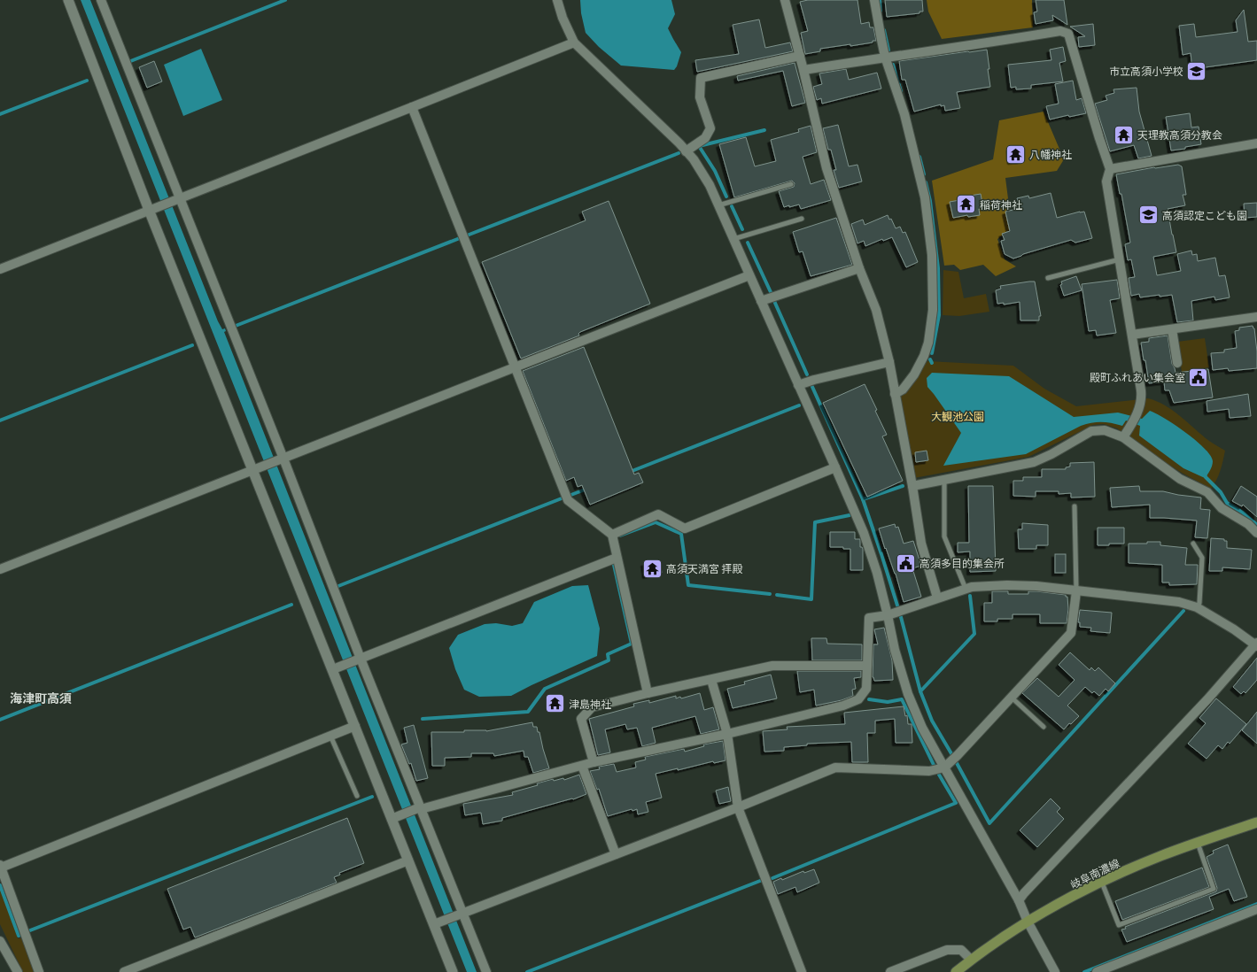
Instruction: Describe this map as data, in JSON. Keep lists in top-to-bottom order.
{
  "streets": {
    "main road": ["岐阜南濃線"]
  },
  "districts": ["海津町高須"],
  "parks": ["大観池公園"],
  "places": {
    "school or university": ["市立高須小学校", "高須認定こども園"],
    "temple": [
      "天理教高須分教会",
      "八幡神社",
      "稲荷神社",
      "高須天満宮 拝殿",
      "津島神社"
    ],
    "public building": ["殿町ふれあい集会室", "高須多目的集会所"]
  }
}
